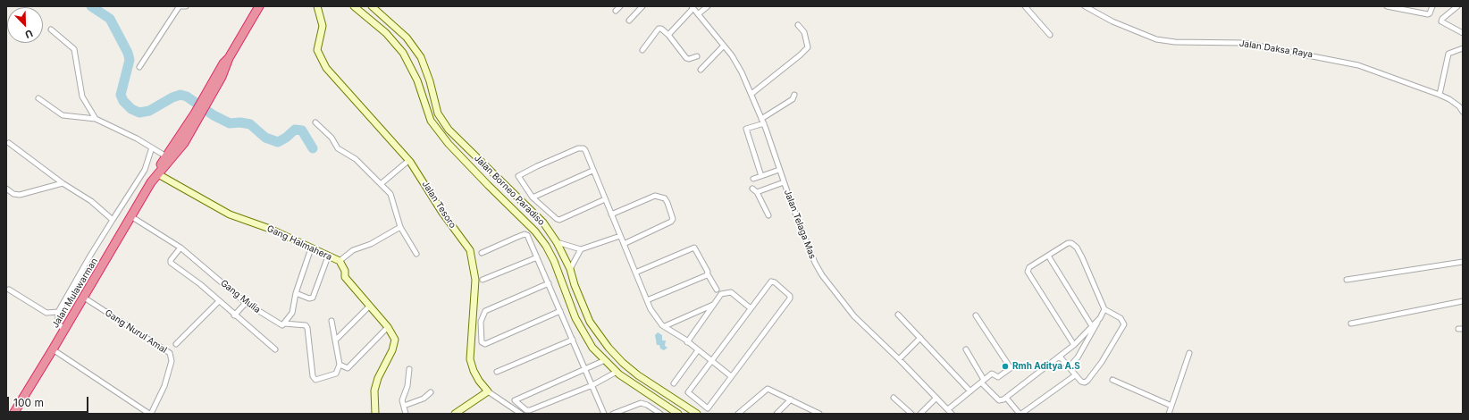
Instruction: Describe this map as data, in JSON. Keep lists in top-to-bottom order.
{
  "streets": {
    "highway": ["Jalan Mulawarman"],
    "street": [
      "Jalan Daksa Raya",
      "Jalan Borneo Paradiso",
      "Jalan Tesoro",
      "Jalan Telaga Mas",
      "Gang Halmahera",
      "Gang Mulia",
      "Gang Nurul Amal"
    ]
  },
  "crossings": [
    ["Gang Halmahera", "Jalan Mulawarman"],
    ["Jalan Mulawarman", "Gang Mulia"],
    ["Jalan Mulawarman", "Gang Nurul Amal"]
  ],
  "places": ["Rmh Aditya A.S"],
  "scale_bar": "100 m",
  "north": "bottom right"
}
